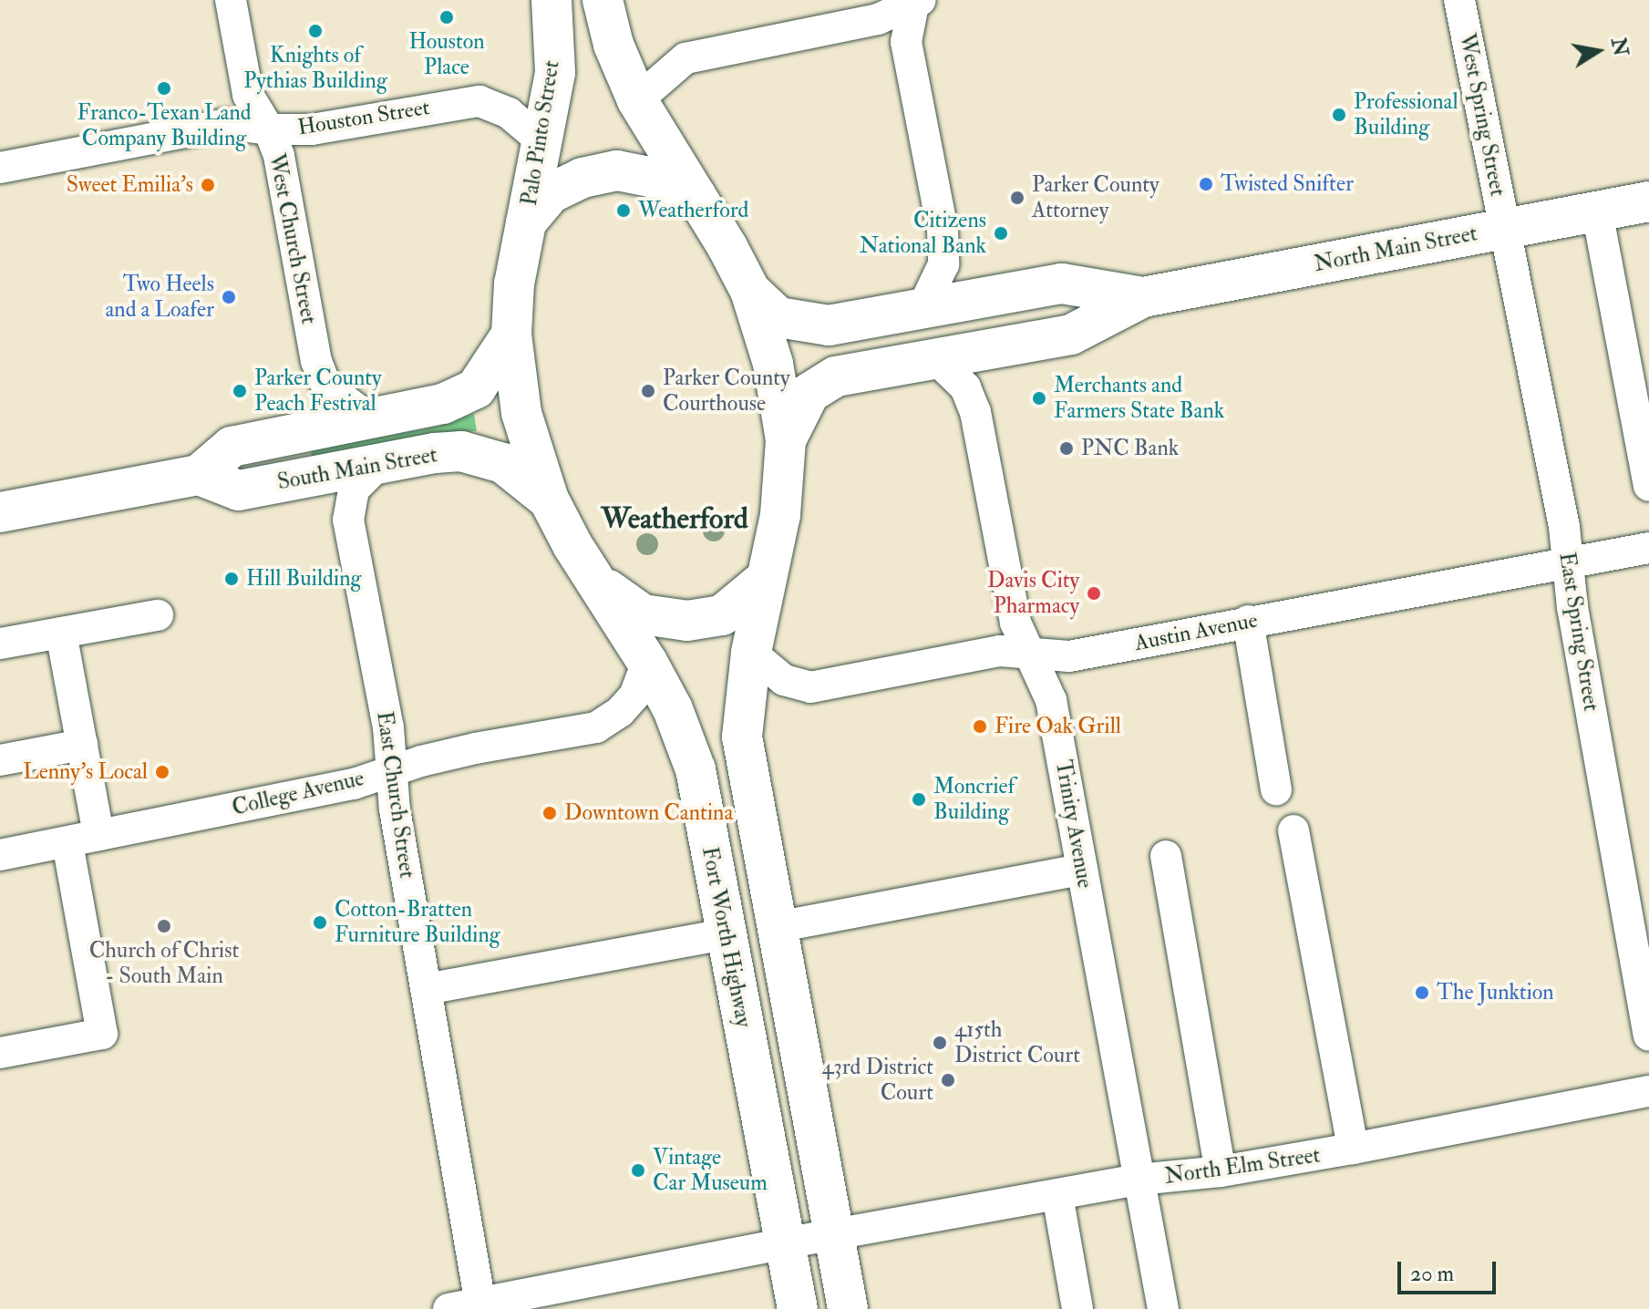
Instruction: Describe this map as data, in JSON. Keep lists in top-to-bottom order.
{
  "streets": {
    "main road": [
      "Palo Pinto Street",
      "North Main Street",
      "South Main Street",
      "Fort Worth Highway"
    ],
    "street": [
      "West Spring Street",
      "Houston Street",
      "West Church Street",
      "Austin Avenue",
      "East Spring Street",
      "College Avenue",
      "East Church Street",
      "Trinity Avenue",
      "North Elm Street"
    ]
  },
  "crossings": [
    ["West Spring Street", "North Main Street"],
    ["West Spring Street", "East Spring Street"],
    ["Houston Street", "Palo Pinto Street"],
    ["Houston Street", "West Church Street"],
    ["Palo Pinto Street", "South Main Street"],
    ["Palo Pinto Street", "Fort Worth Highway"],
    ["West Church Street", "South Main Street"],
    ["North Main Street", "East Spring Street"],
    ["North Main Street", "Trinity Avenue"],
    ["South Main Street", "East Church Street"],
    ["South Main Street", "Fort Worth Highway"],
    ["Austin Avenue", "East Spring Street"],
    ["Austin Avenue", "Trinity Avenue"],
    ["College Avenue", "East Church Street"],
    ["College Avenue", "Fort Worth Highway"],
    ["East Church Street", "North Elm Street"],
    ["Trinity Avenue", "North Elm Street"],
    ["Fort Worth Highway", "North Elm Street"]
  ],
  "districts": ["Weatherford"],
  "places": [
    "Houston Place",
    "Knights of Pythias Building",
    "Franco-Texan Land Company Building",
    "Professional Building",
    "Twisted Snifter",
    "Sweet Emilia's",
    "Parker County Attorney",
    "Weatherford",
    "Citizens National Bank",
    "Two Heels and a Loafer",
    "Parker County Peach Festival",
    "Parker County Courthouse",
    "Merchants and Farmers State Bank",
    "PNC Bank",
    "Hill Building",
    "Davis City Pharmacy",
    "Fire Oak Grill",
    "Lenny's Local",
    "Moncrief Building",
    "Downtown Cantina",
    "Cotton-Bratten Furniture Building",
    "Church of Christ - South Main",
    "The Junktion",
    "415th District Court",
    "43rd District Court",
    "Vintage Car Museum"
  ],
  "scale_bar": "20 m",
  "north": "right"
}
